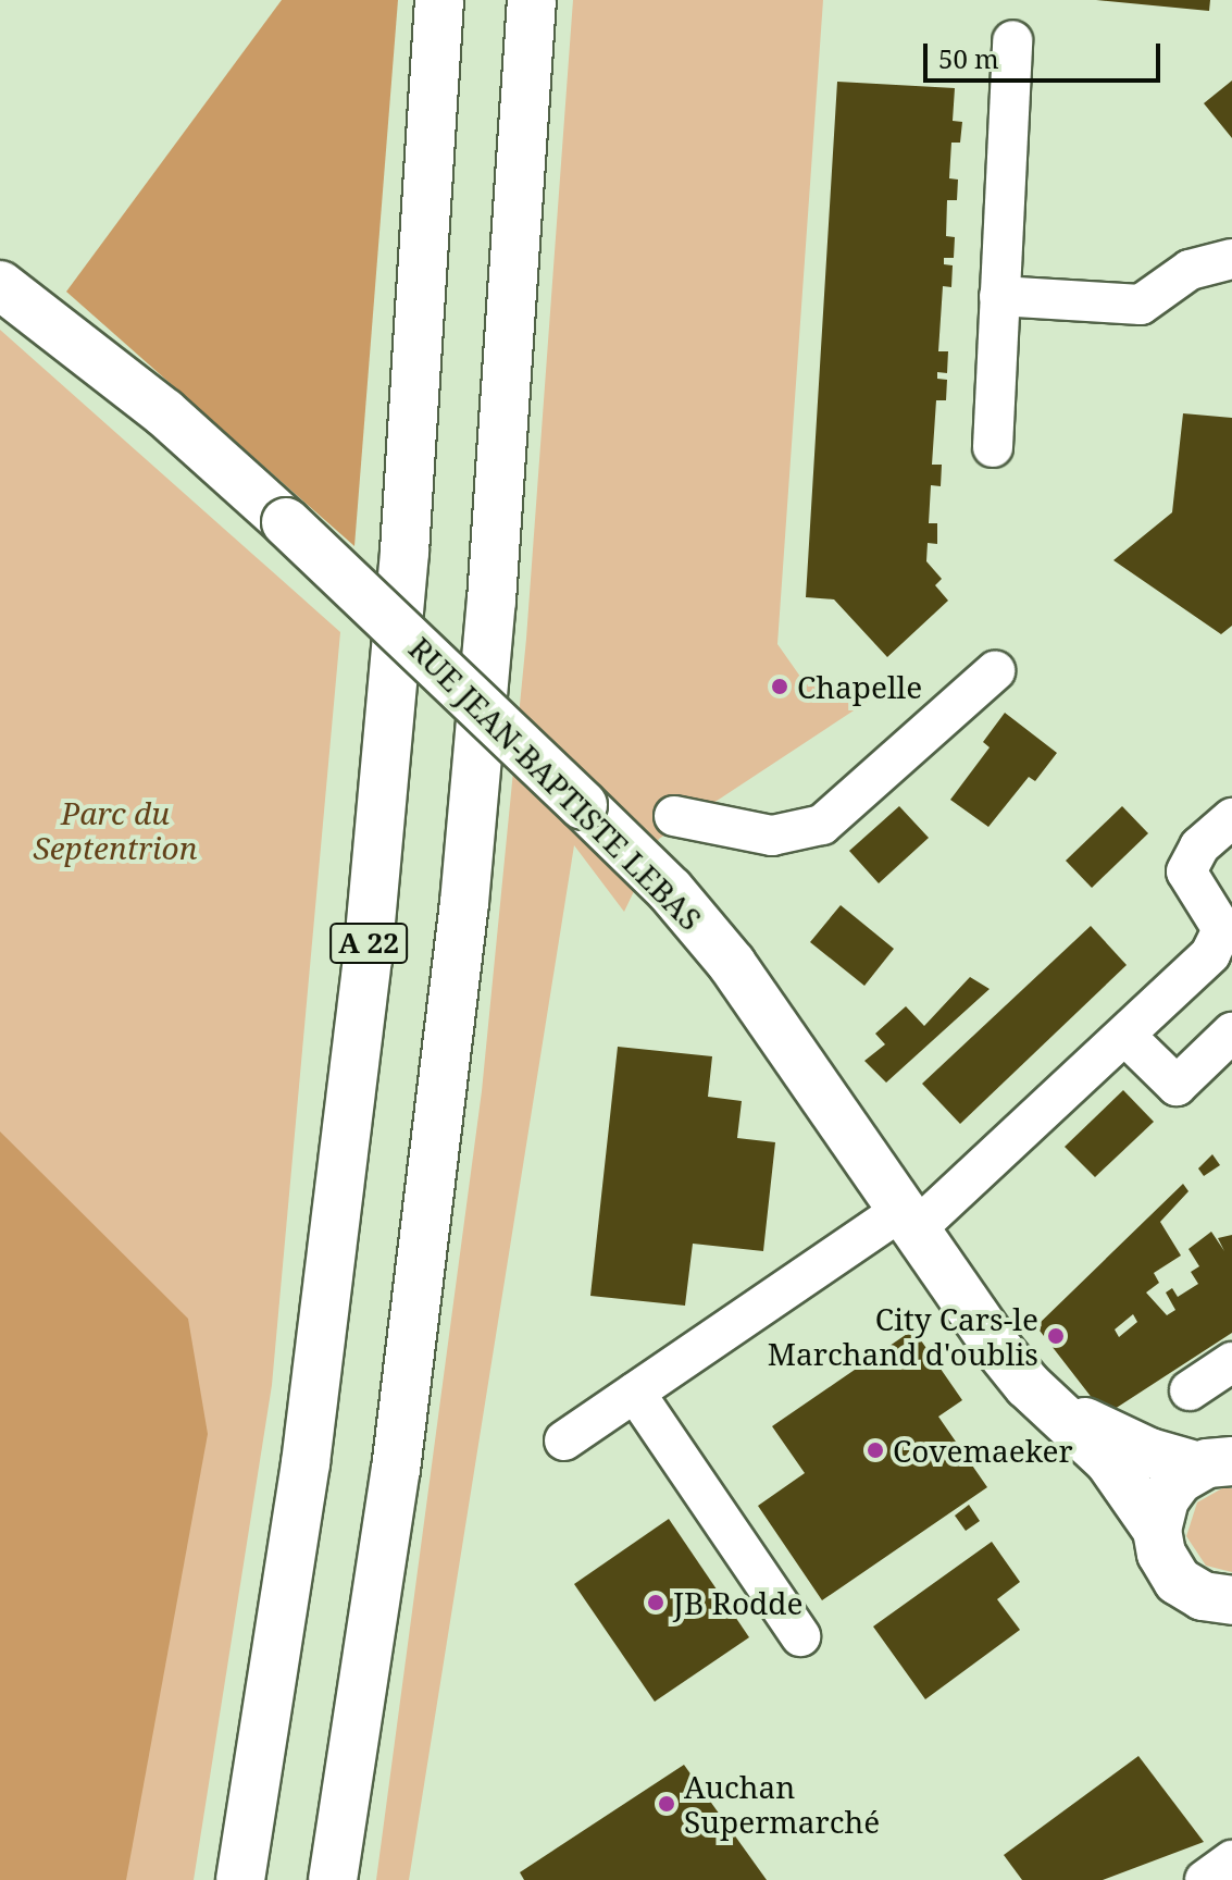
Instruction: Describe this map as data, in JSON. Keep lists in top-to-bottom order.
{
  "streets": {
    "main road": ["RUE JEAN-BAPTISTE LEBAS", "A 22"]
  },
  "parks": ["Parc du Septentrion"],
  "places": [
    "Chapelle",
    "City Cars-le Marchand d'oublis",
    "Covemaeker",
    "JB Rodde",
    "Auchan Supermarché"
  ],
  "scale_bar": "50 m"
}
